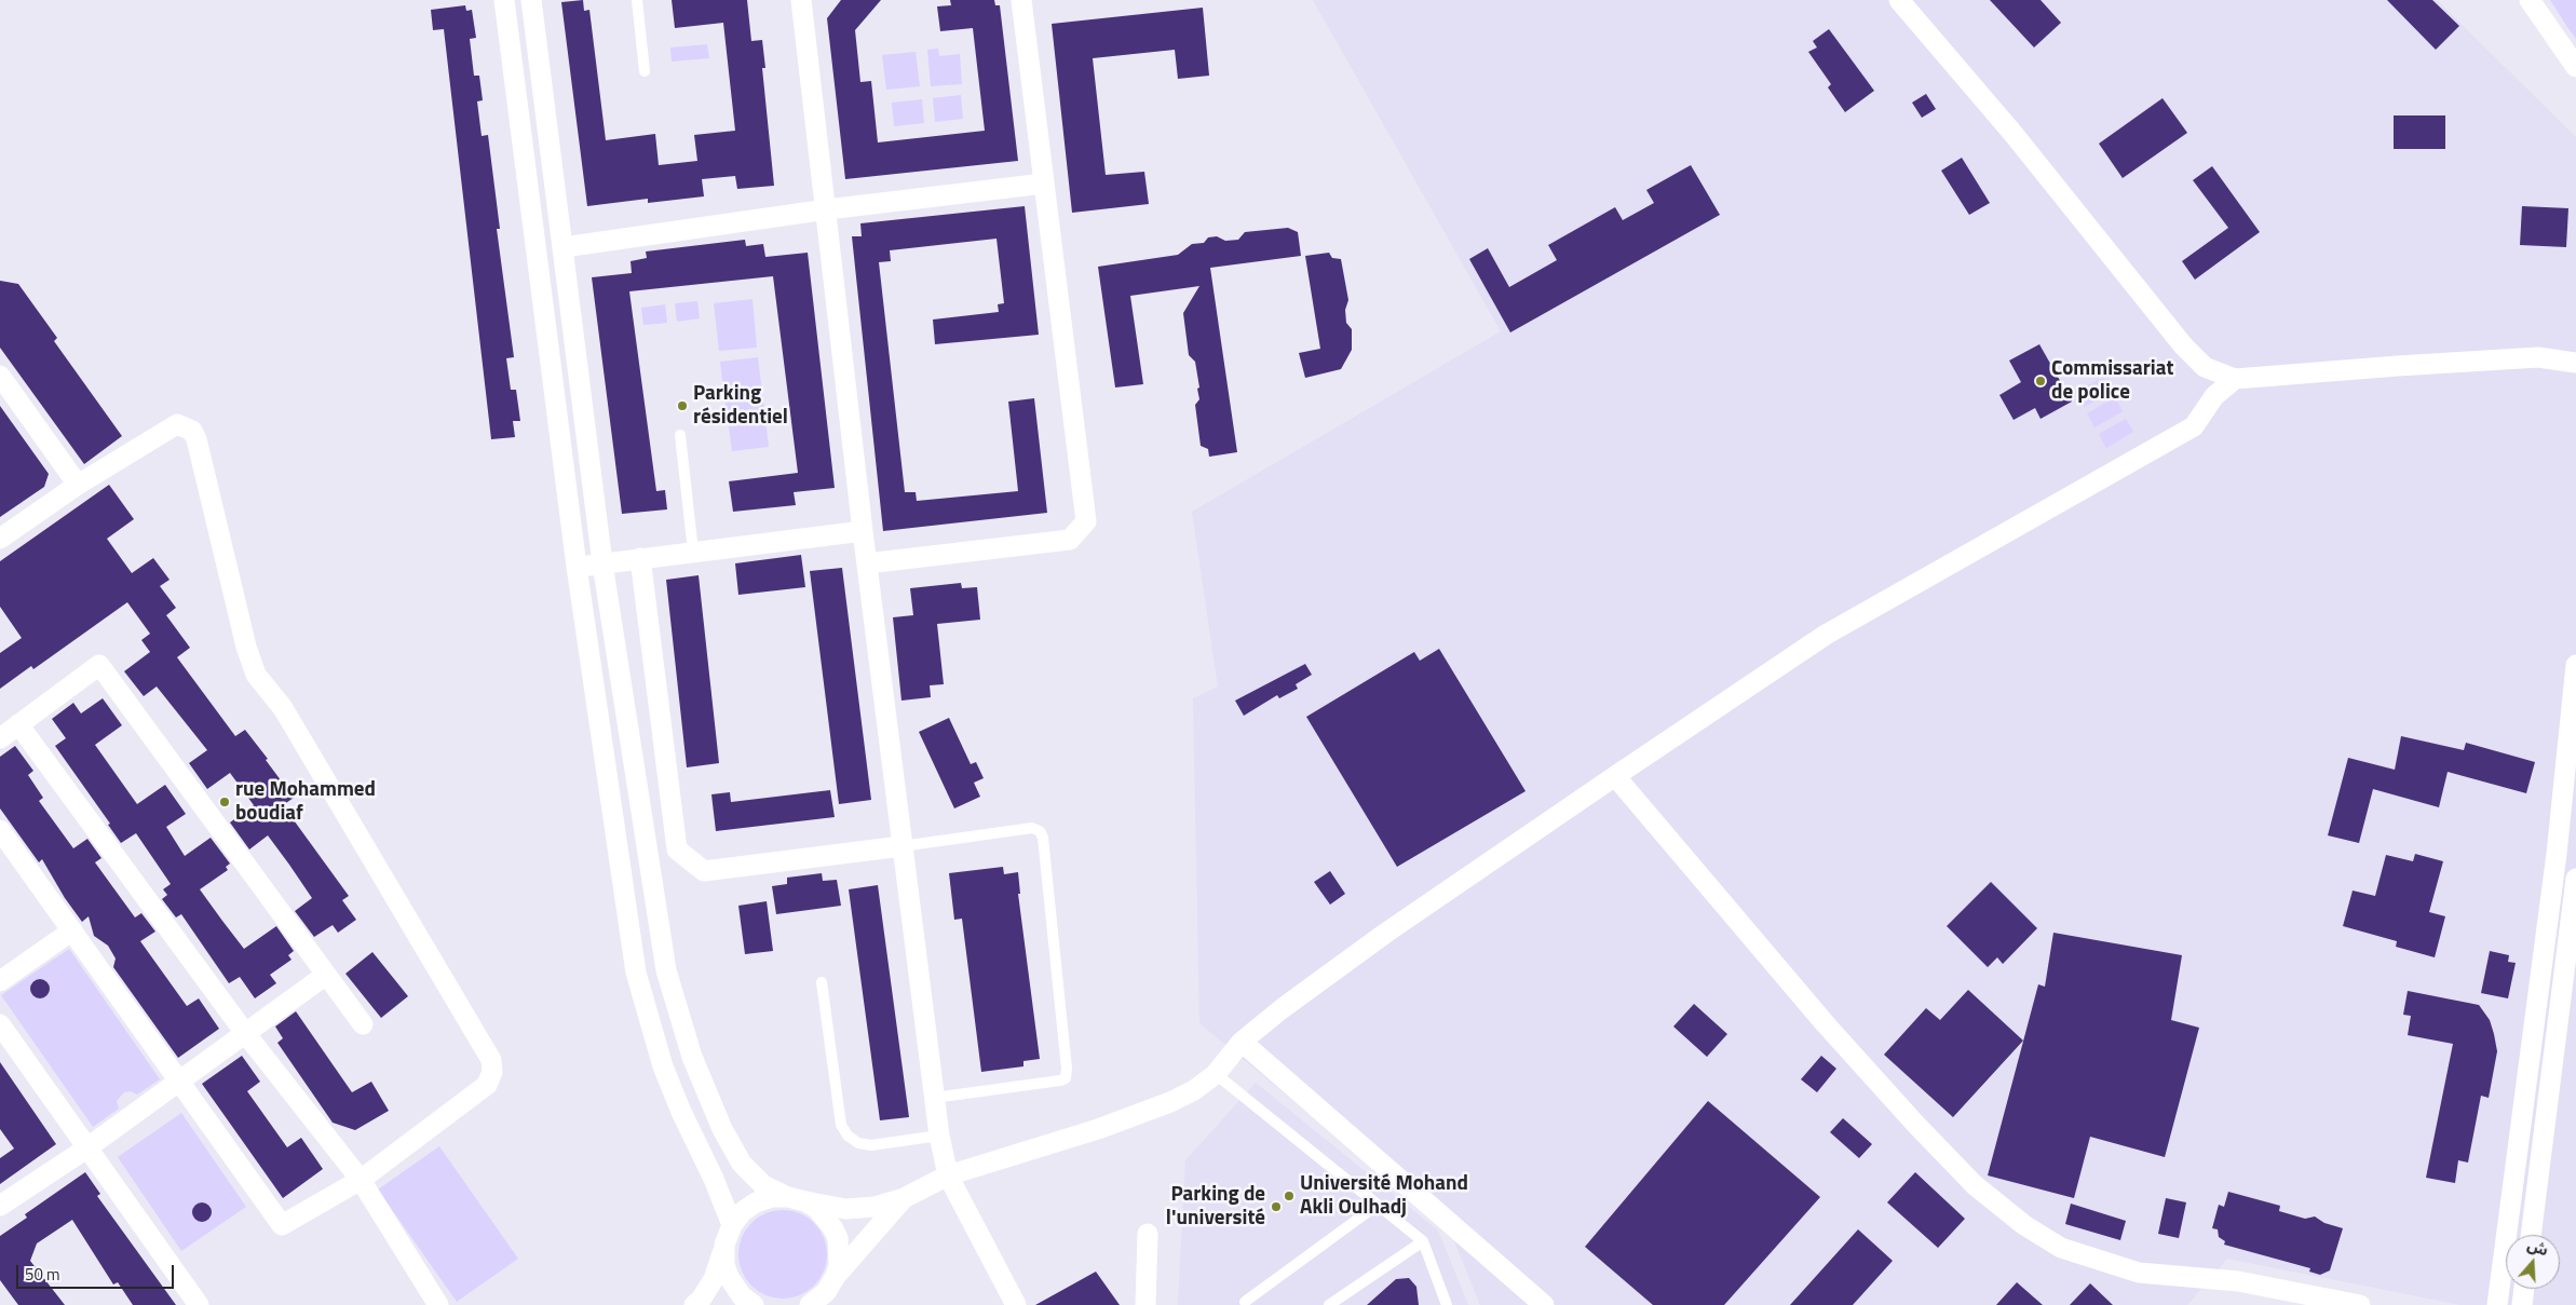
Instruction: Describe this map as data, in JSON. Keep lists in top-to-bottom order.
{
  "places": [
    "Commissariat de police",
    "Parking résidentiel",
    "rue Mohammed boudiaf",
    "Université Mohand Akli Oulhadj",
    "Parking de l'université"
  ],
  "scale_bar": "50 m",
  "north": "top"
}
